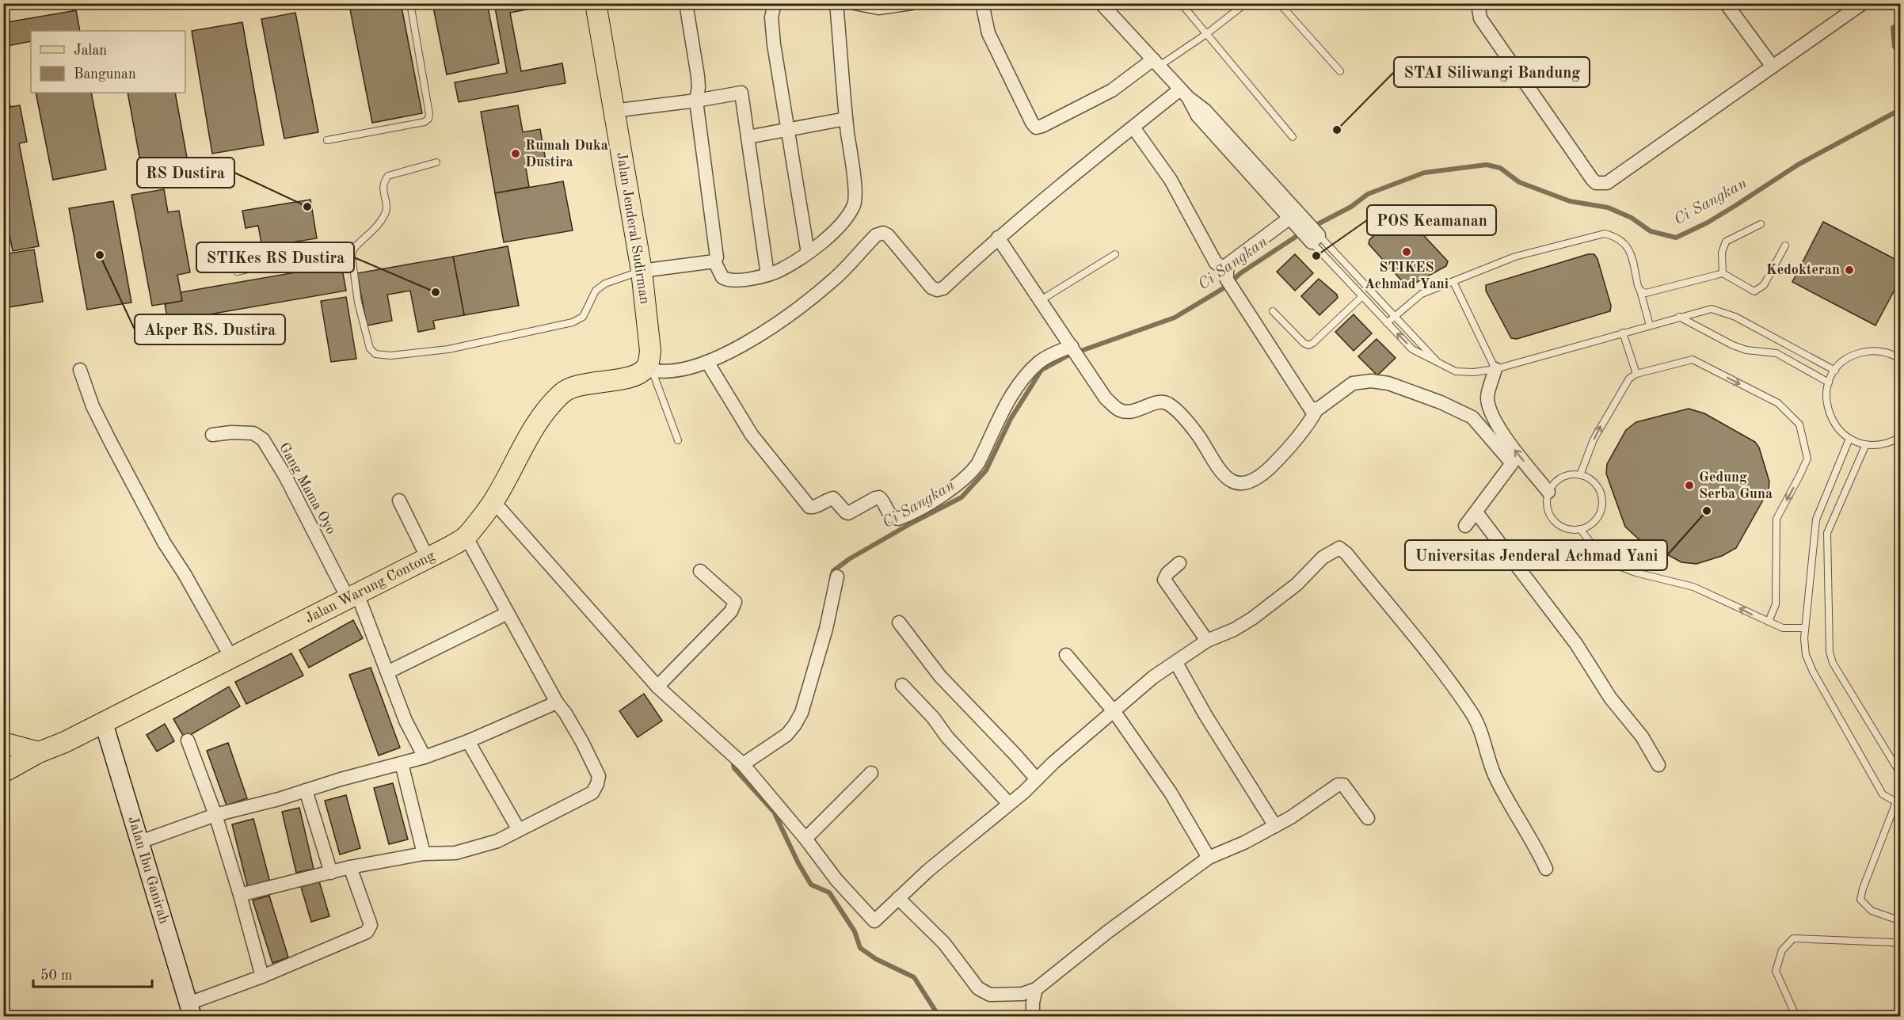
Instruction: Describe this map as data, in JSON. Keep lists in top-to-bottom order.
{
  "streets": {
    "main road": ["Jalan Jenderal Sudirman", "Jalan Warung Contong", "Jalan Ibu Ganirah"],
    "street": ["Gang Mama Oyo"]
  },
  "crossings": [
    ["Jalan Jenderal Sudirman", "Jalan Warung Contong"],
    ["Gang Mama Oyo", "Jalan Warung Contong"],
    ["Jalan Warung Contong", "Jalan Ibu Ganirah"]
  ],
  "water": ["Ci Sangkan"],
  "places": [
    "STAI Siliwangi Bandung",
    "Rumah Duka Dustira",
    "RS Dustira",
    "STIKES Achmad Yani",
    "Akper RS. Dustira",
    "POS Keamanan",
    "Kedokteran",
    "STIKes RS Dustira",
    "Gedung Serba Guna",
    "Universitas Jenderal Achmad Yani"
  ],
  "legend": ["Jalan", "Bangunan"],
  "scale_bar": "50 m"
}
